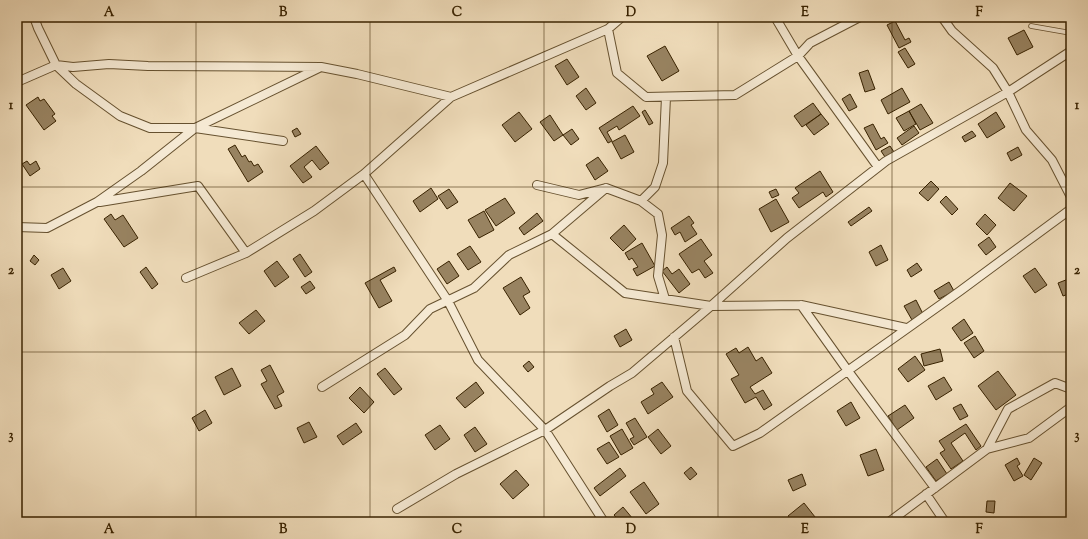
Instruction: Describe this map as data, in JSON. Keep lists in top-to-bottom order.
{
  "grid": {
    "columns": [
      "A",
      "B",
      "C",
      "D",
      "E",
      "F"
    ],
    "rows": ["1", "2", "3"]
  }
}
